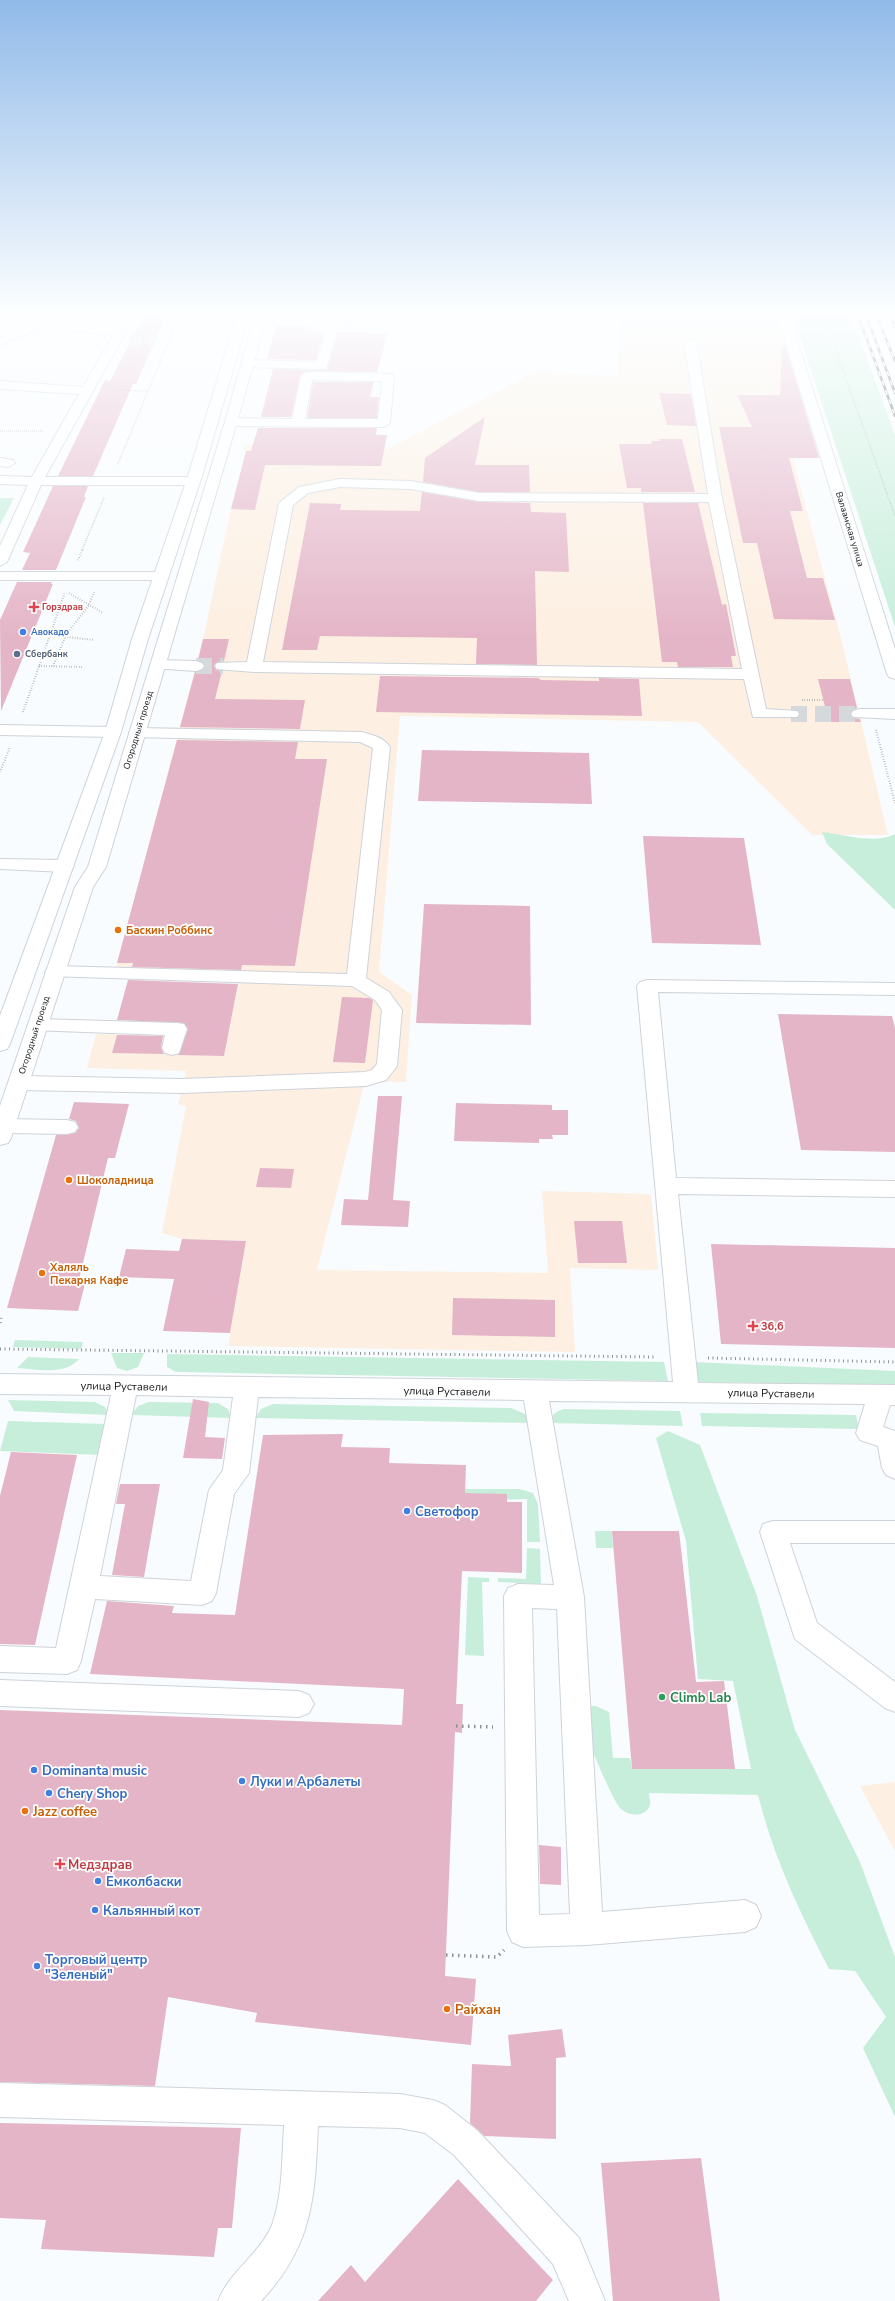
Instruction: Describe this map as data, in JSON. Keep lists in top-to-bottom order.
{
  "streets": {
    "main road": ["Валаамская улица", "Огородный проезд", "улица Руставели"]
  },
  "places": {
    "health": ["Горздрав", "36,6", "Медздрав"],
    "other": [
      "Авокадо",
      "Сбербанк",
      "Баскин Роббинс",
      "Шоколадница",
      "Халяль Пекарня Кафе",
      "Светофор",
      "Climb Lab",
      "Dominanta music",
      "Луки и Арбалеты",
      "Chery Shop",
      "Jazz coffee",
      "Емколбаски",
      "Кальянный кот",
      "Торговый центр \"Зеленый\"",
      "Райхан"
    ]
  }
}
